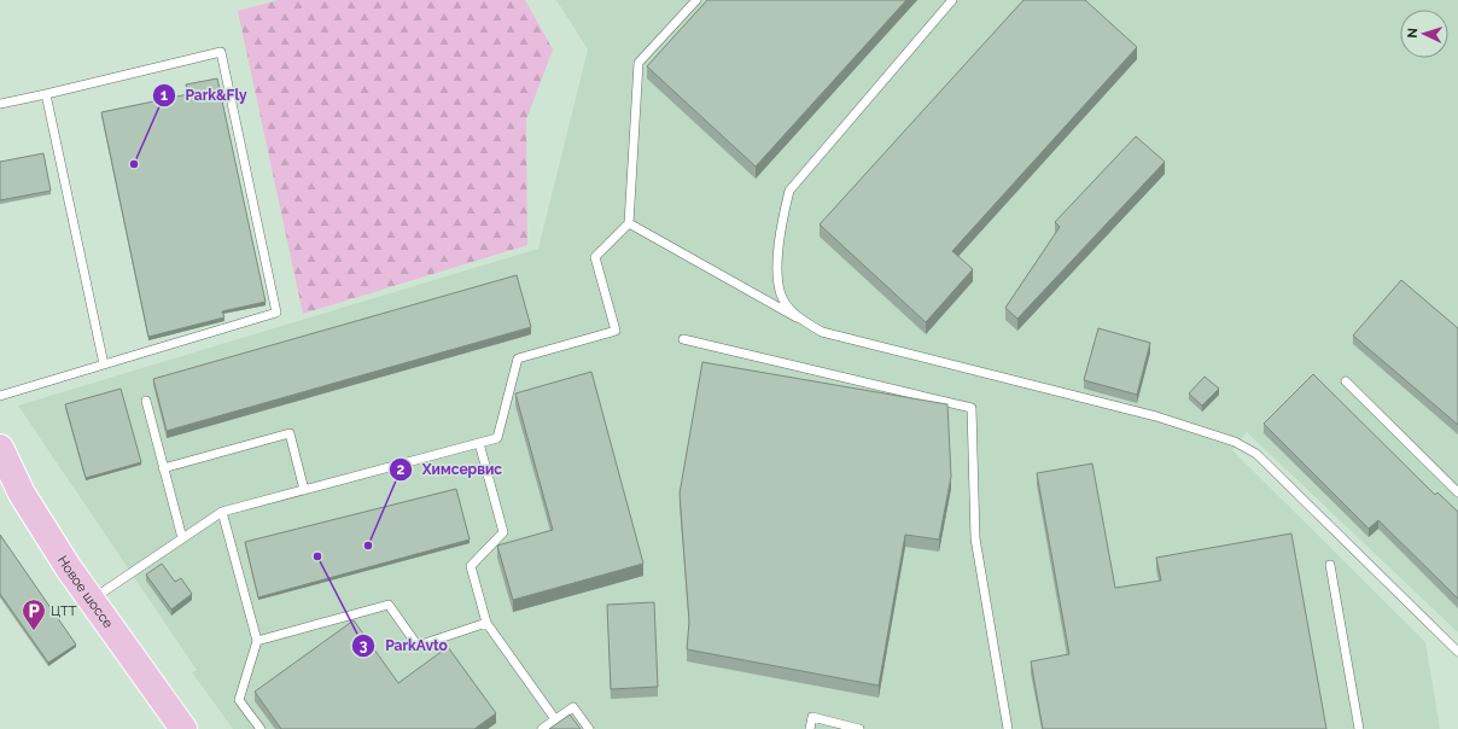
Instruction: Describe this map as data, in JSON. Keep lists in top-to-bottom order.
{
  "streets": {
    "main road": ["Новое шоссе"]
  },
  "places": {
    "other": ["Park&Fly", "Химсервис", "ParkAvto"],
    "parking": ["ЦТТ"]
  },
  "north": "left"
}
